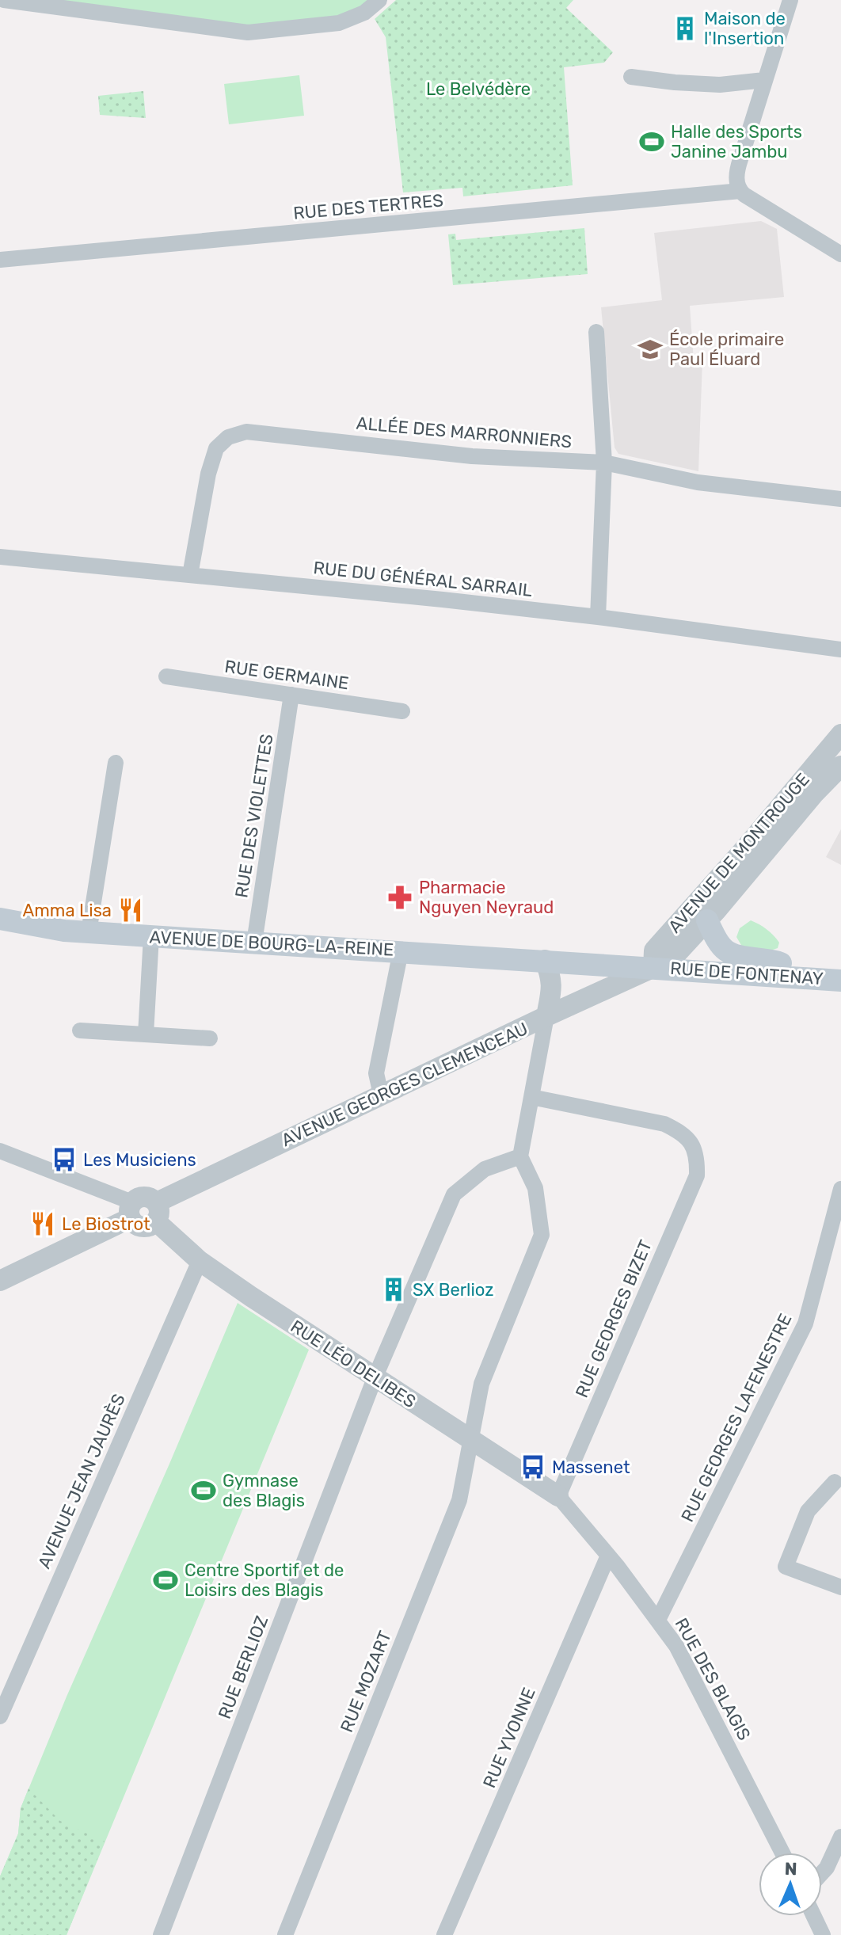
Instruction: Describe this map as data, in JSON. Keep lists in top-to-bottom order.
{
  "streets": {
    "main road": ["AVENUE DE BOURG-LA-REINE", "RUE DE FONTENAY"],
    "street": [
      "RUE DES TERTRES",
      "ALLÉE DES MARRONNIERS",
      "RUE DU GÉNÉRAL SARRAIL",
      "RUE GERMAINE",
      "RUE DES VIOLETTES",
      "AVENUE DE MONTROUGE",
      "AVENUE GEORGES CLEMENCEAU",
      "RUE GEORGES BIZET",
      "RUE LÉO DELIBES",
      "RUE GEORGES LAFENESTRE",
      "AVENUE JEAN JAURÈS",
      "RUE BERLIOZ",
      "RUE DES BLAGIS",
      "RUE MOZART",
      "RUE YVONNE"
    ]
  },
  "crossings": [
    ["ALLÉE DES MARRONNIERS", "RUE DU GÉNÉRAL SARRAIL"],
    ["RUE GERMAINE", "RUE DES VIOLETTES"],
    ["RUE DES VIOLETTES", "AVENUE DE BOURG-LA-REINE"],
    ["AVENUE DE MONTROUGE", "AVENUE DE BOURG-LA-REINE"],
    ["AVENUE DE MONTROUGE", "RUE DE FONTENAY"],
    ["AVENUE DE MONTROUGE", "AVENUE GEORGES CLEMENCEAU"],
    ["AVENUE DE BOURG-LA-REINE", "RUE DE FONTENAY"],
    ["AVENUE DE BOURG-LA-REINE", "AVENUE GEORGES CLEMENCEAU"],
    ["RUE DE FONTENAY", "AVENUE GEORGES CLEMENCEAU"],
    ["AVENUE GEORGES CLEMENCEAU", "RUE LÉO DELIBES"],
    ["RUE GEORGES BIZET", "RUE LÉO DELIBES"],
    ["RUE GEORGES BIZET", "RUE DES BLAGIS"],
    ["RUE LÉO DELIBES", "AVENUE JEAN JAURÈS"],
    ["RUE LÉO DELIBES", "RUE BERLIOZ"],
    ["RUE LÉO DELIBES", "RUE DES BLAGIS"],
    ["RUE LÉO DELIBES", "RUE MOZART"],
    ["RUE GEORGES LAFENESTRE", "RUE DES BLAGIS"],
    ["RUE BERLIOZ", "RUE MOZART"],
    ["RUE DES BLAGIS", "RUE YVONNE"]
  ],
  "parks": ["Le Belvédère"],
  "places": {
    "building": ["Maison de l'Insertion", "SX Berlioz"],
    "sports": ["Halle des Sports Janine Jambu", "Gymnase des Blagis", "Centre Sportif et de Loisirs des Blagis"],
    "school or university": ["École primaire Paul Éluard"],
    "pharmacy": ["Pharmacie Nguyen Neyraud"],
    "restaurant": ["Amma Lisa", "Le Biostrot"],
    "bus stop": ["Les Musiciens", "Massenet"]
  },
  "north": "top"
}
